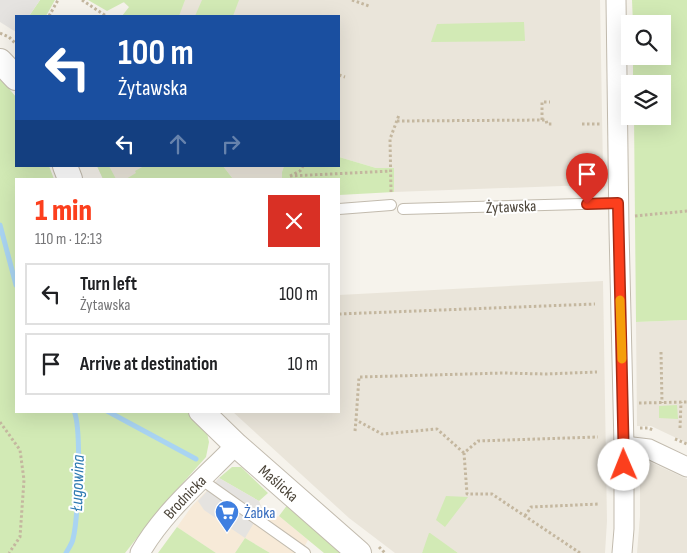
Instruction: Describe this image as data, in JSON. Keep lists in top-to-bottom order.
{
  "streets": {
    "street": ["Maślicka", "Brodnicka"],
    "lane": ["Żytawska"]
  },
  "crossings": [
    ["Maślicka", "Brodnicka"]
  ],
  "water": ["Ługowina"],
  "places": {
    "supermarket": ["Żabka"]
  },
  "page": {
    "turn": ["100 m", "Żytawska"],
    "heading": ["1 min", "110 m · 12:13"],
    "list": [
      {
        "name": "Turn left",
        "note": "Żytawska",
        "value": "100 m"
      },
      {
        "name": "Arrive at destination",
        "value": "10 m"
      }
    ]
  }
}
